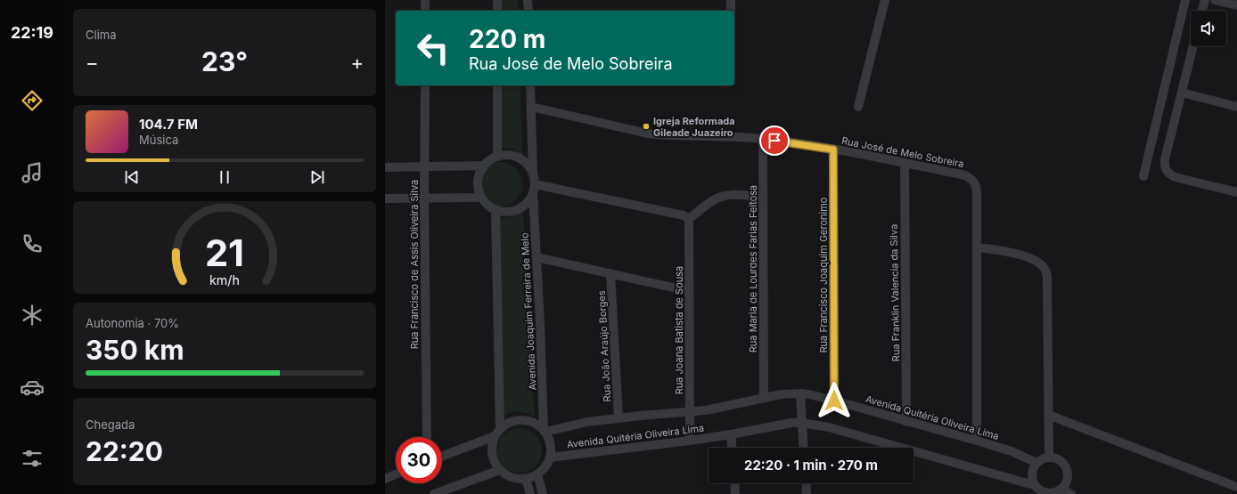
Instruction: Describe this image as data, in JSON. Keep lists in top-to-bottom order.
{
  "streets": {
    "street": [
      "Rua José de Melo Sobreira",
      "Rua Francisco de Assis Oliveira Silva",
      "Rua Maria de Lourdes Farias Feitosa",
      "Rua Francisco Joaquim Geronimo",
      "Rua Franklin Valencia da Silva",
      "Avenida Joaquim Ferreira de Melo",
      "Rua Joana Batista de Sousa",
      "Rua João Araújo Borges",
      "Avenida Quitéria Oliveira Lima"
    ]
  },
  "crossings": [
    ["Rua José de Melo Sobreira", "Rua Maria de Lourdes Farias Feitosa"],
    ["Rua José de Melo Sobreira", "Rua Francisco Joaquim Geronimo"],
    ["Rua José de Melo Sobreira", "Rua Franklin Valencia da Silva"],
    ["Rua José de Melo Sobreira", "Avenida Quitéria Oliveira Lima"],
    ["Rua Maria de Lourdes Farias Feitosa", "Avenida Quitéria Oliveira Lima"],
    ["Rua Francisco Joaquim Geronimo", "Avenida Quitéria Oliveira Lima"],
    ["Rua Franklin Valencia da Silva", "Avenida Quitéria Oliveira Lima"],
    ["Avenida Joaquim Ferreira de Melo", "Avenida Quitéria Oliveira Lima"],
    ["Rua Joana Batista de Sousa", "Avenida Quitéria Oliveira Lima"],
    ["Rua João Araújo Borges", "Avenida Quitéria Oliveira Lima"]
  ],
  "places": ["Igreja Reformada Gileade Juazeiro"],
  "page": {
    "tabs": "22:19",
    "tile": [
      "Clima",
      ["Autonomia · 70%", "350 km"],
      ["Chegada", "22:20"]
    ],
    "turn": ["220 m", "Rua José de Melo Sobreira"],
    "heat": ["−", "23°", "+"],
    "song": ["104.7 FM", "Música"],
    "limit": "30",
    "trip": "22:20 · 1 min · 270 m",
    "gauge": ["21", "km/h"]
  }
}
